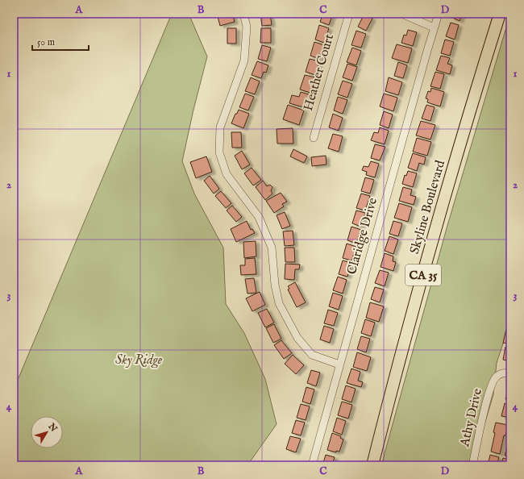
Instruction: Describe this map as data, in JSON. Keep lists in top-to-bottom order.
{
  "streets": {
    "main road": ["Skyline Boulevard", "CA 35"],
    "street": ["Heather Court", "Claridge Drive", "Athy Drive"]
  },
  "parks": ["Sky Ridge"],
  "scale_bar": "50 m",
  "north": "top right",
  "grid": {
    "columns": [
      "A",
      "B",
      "C",
      "D"
    ],
    "rows": [
      "1",
      "2",
      "3",
      "4"
    ]
  }
}
